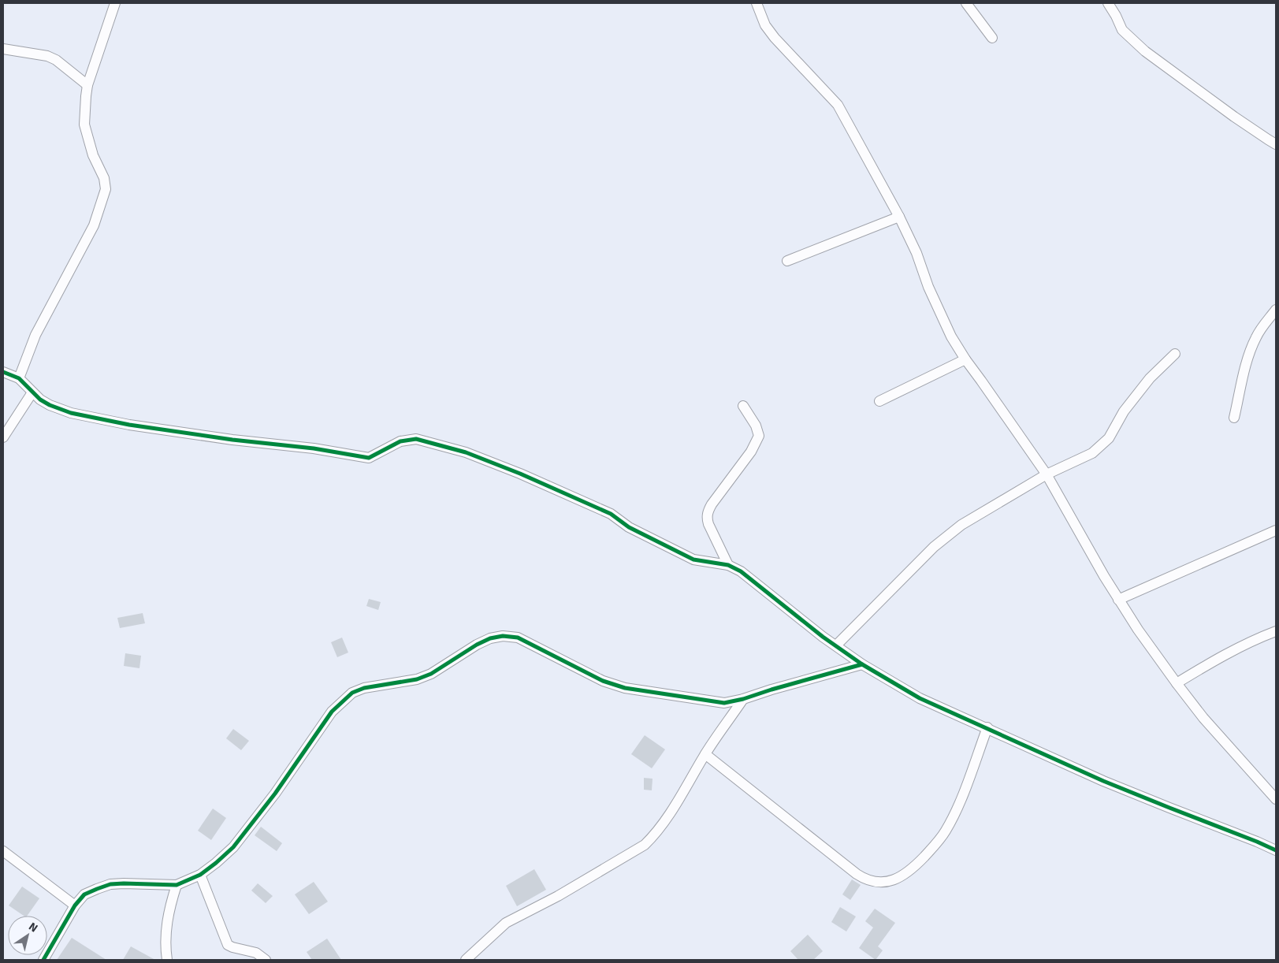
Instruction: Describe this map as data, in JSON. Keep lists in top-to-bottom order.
{
  "north": "top right"
}
